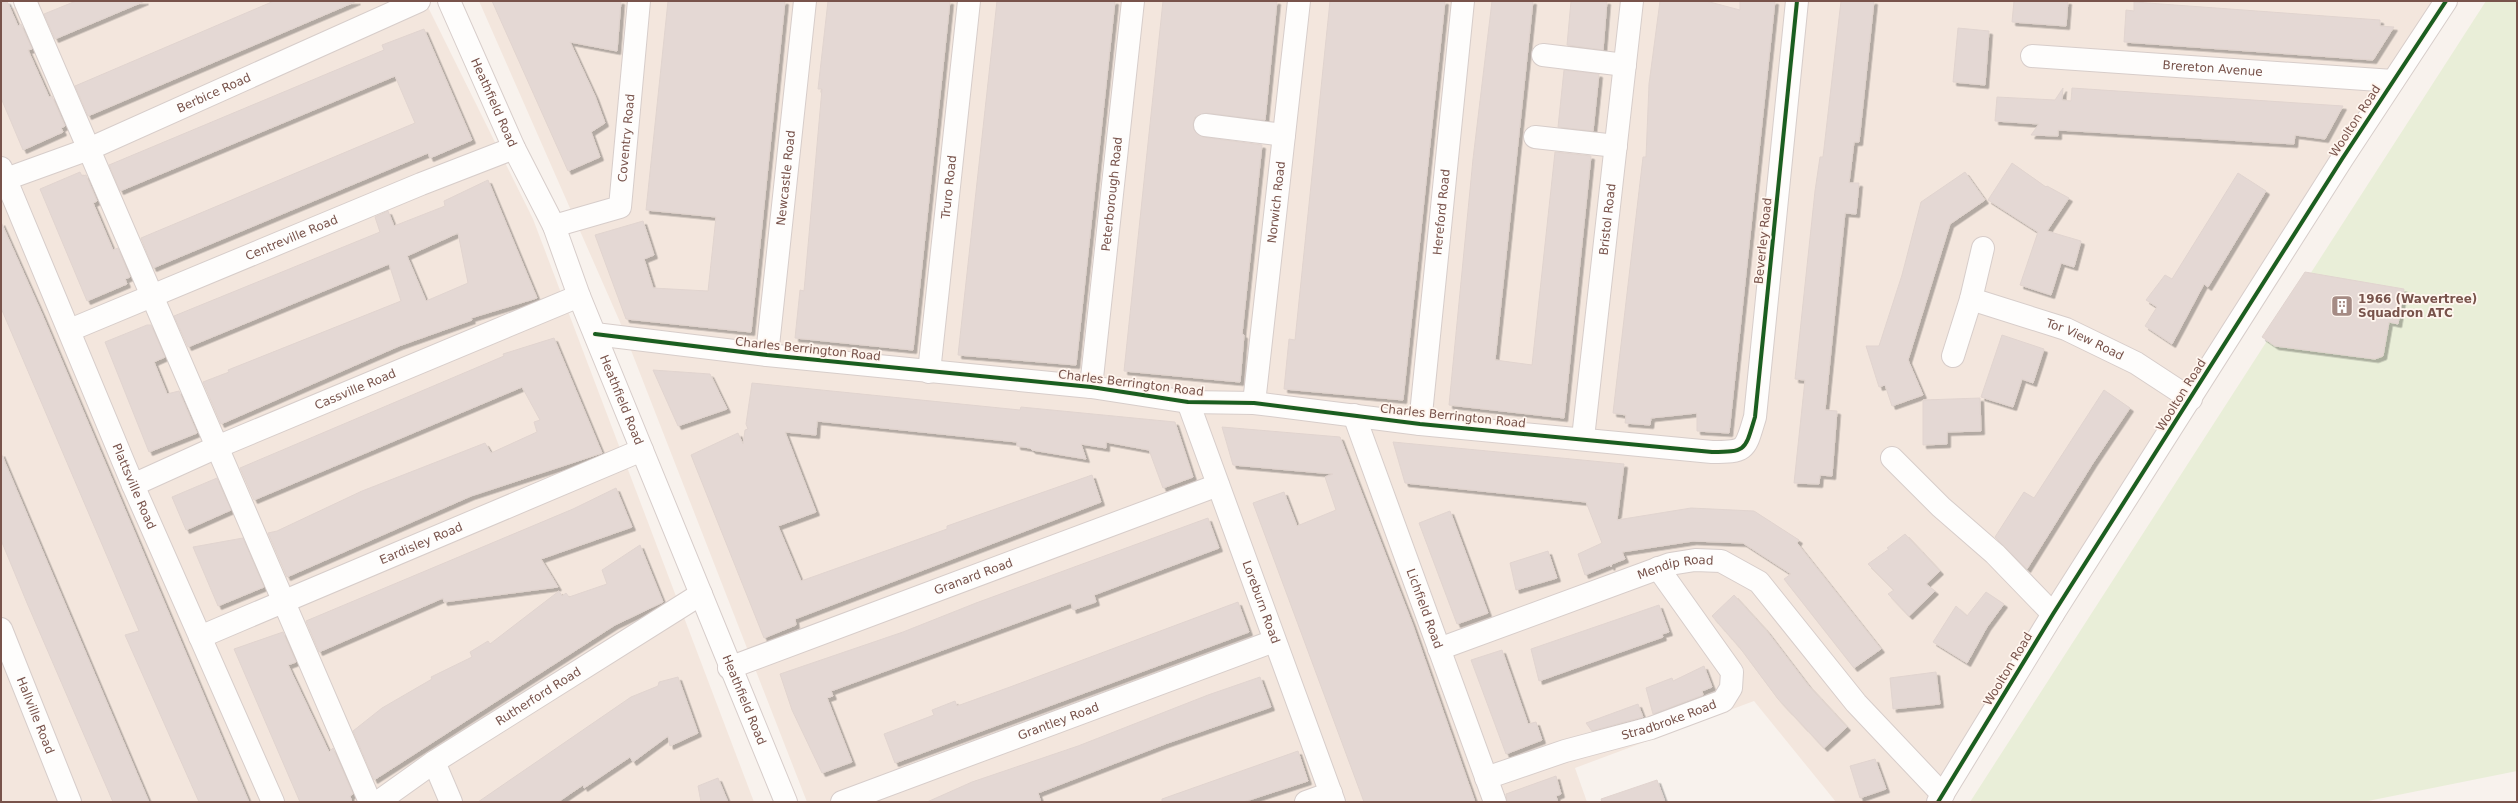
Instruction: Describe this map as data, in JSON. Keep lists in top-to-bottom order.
{
  "streets": {
    "street": [
      "Brereton Avenue",
      "Berbice Road",
      "Heathfield Road",
      "Woolton Road",
      "Coventry Road",
      "Newcastle Road",
      "Truro Road",
      "Peterborough Road",
      "Norwich Road",
      "Hereford Road",
      "Bristol Road",
      "Centreville Road",
      "Beverley Road",
      "Tor View Road",
      "Charles Berrington Road",
      "Cassville Road",
      "Plattsville Road",
      "Eardisley Road",
      "Mendip Road",
      "Granard Road",
      "Loreburn Road",
      "Lichfield Road",
      "Rutherford Road",
      "Hallville Road",
      "Stradbroke Road",
      "Grantley Road"
    ]
  },
  "crossings": [
    ["Brereton Avenue", "Woolton Road"],
    ["Berbice Road", "Plattsville Road"],
    ["Heathfield Road", "Coventry Road"],
    ["Heathfield Road", "Centreville Road"],
    ["Heathfield Road", "Charles Berrington Road"],
    ["Heathfield Road", "Cassville Road"],
    ["Heathfield Road", "Eardisley Road"],
    ["Heathfield Road", "Granard Road"],
    ["Heathfield Road", "Rutherford Road"],
    ["Woolton Road", "Tor View Road"],
    ["Woolton Road", "Mendip Road"],
    ["Newcastle Road", "Charles Berrington Road"],
    ["Truro Road", "Charles Berrington Road"],
    ["Peterborough Road", "Charles Berrington Road"],
    ["Norwich Road", "Charles Berrington Road"],
    ["Hereford Road", "Charles Berrington Road"],
    ["Bristol Road", "Charles Berrington Road"],
    ["Centreville Road", "Plattsville Road"],
    ["Beverley Road", "Charles Berrington Road"],
    ["Charles Berrington Road", "Loreburn Road"],
    ["Charles Berrington Road", "Lichfield Road"],
    ["Cassville Road", "Plattsville Road"],
    ["Plattsville Road", "Eardisley Road"],
    ["Mendip Road", "Lichfield Road"],
    ["Mendip Road", "Stradbroke Road"],
    ["Granard Road", "Loreburn Road"],
    ["Loreburn Road", "Grantley Road"],
    ["Lichfield Road", "Stradbroke Road"]
  ],
  "places": {
    "building": ["1966 (Wavertree) Squadron ATC"]
  }
}
